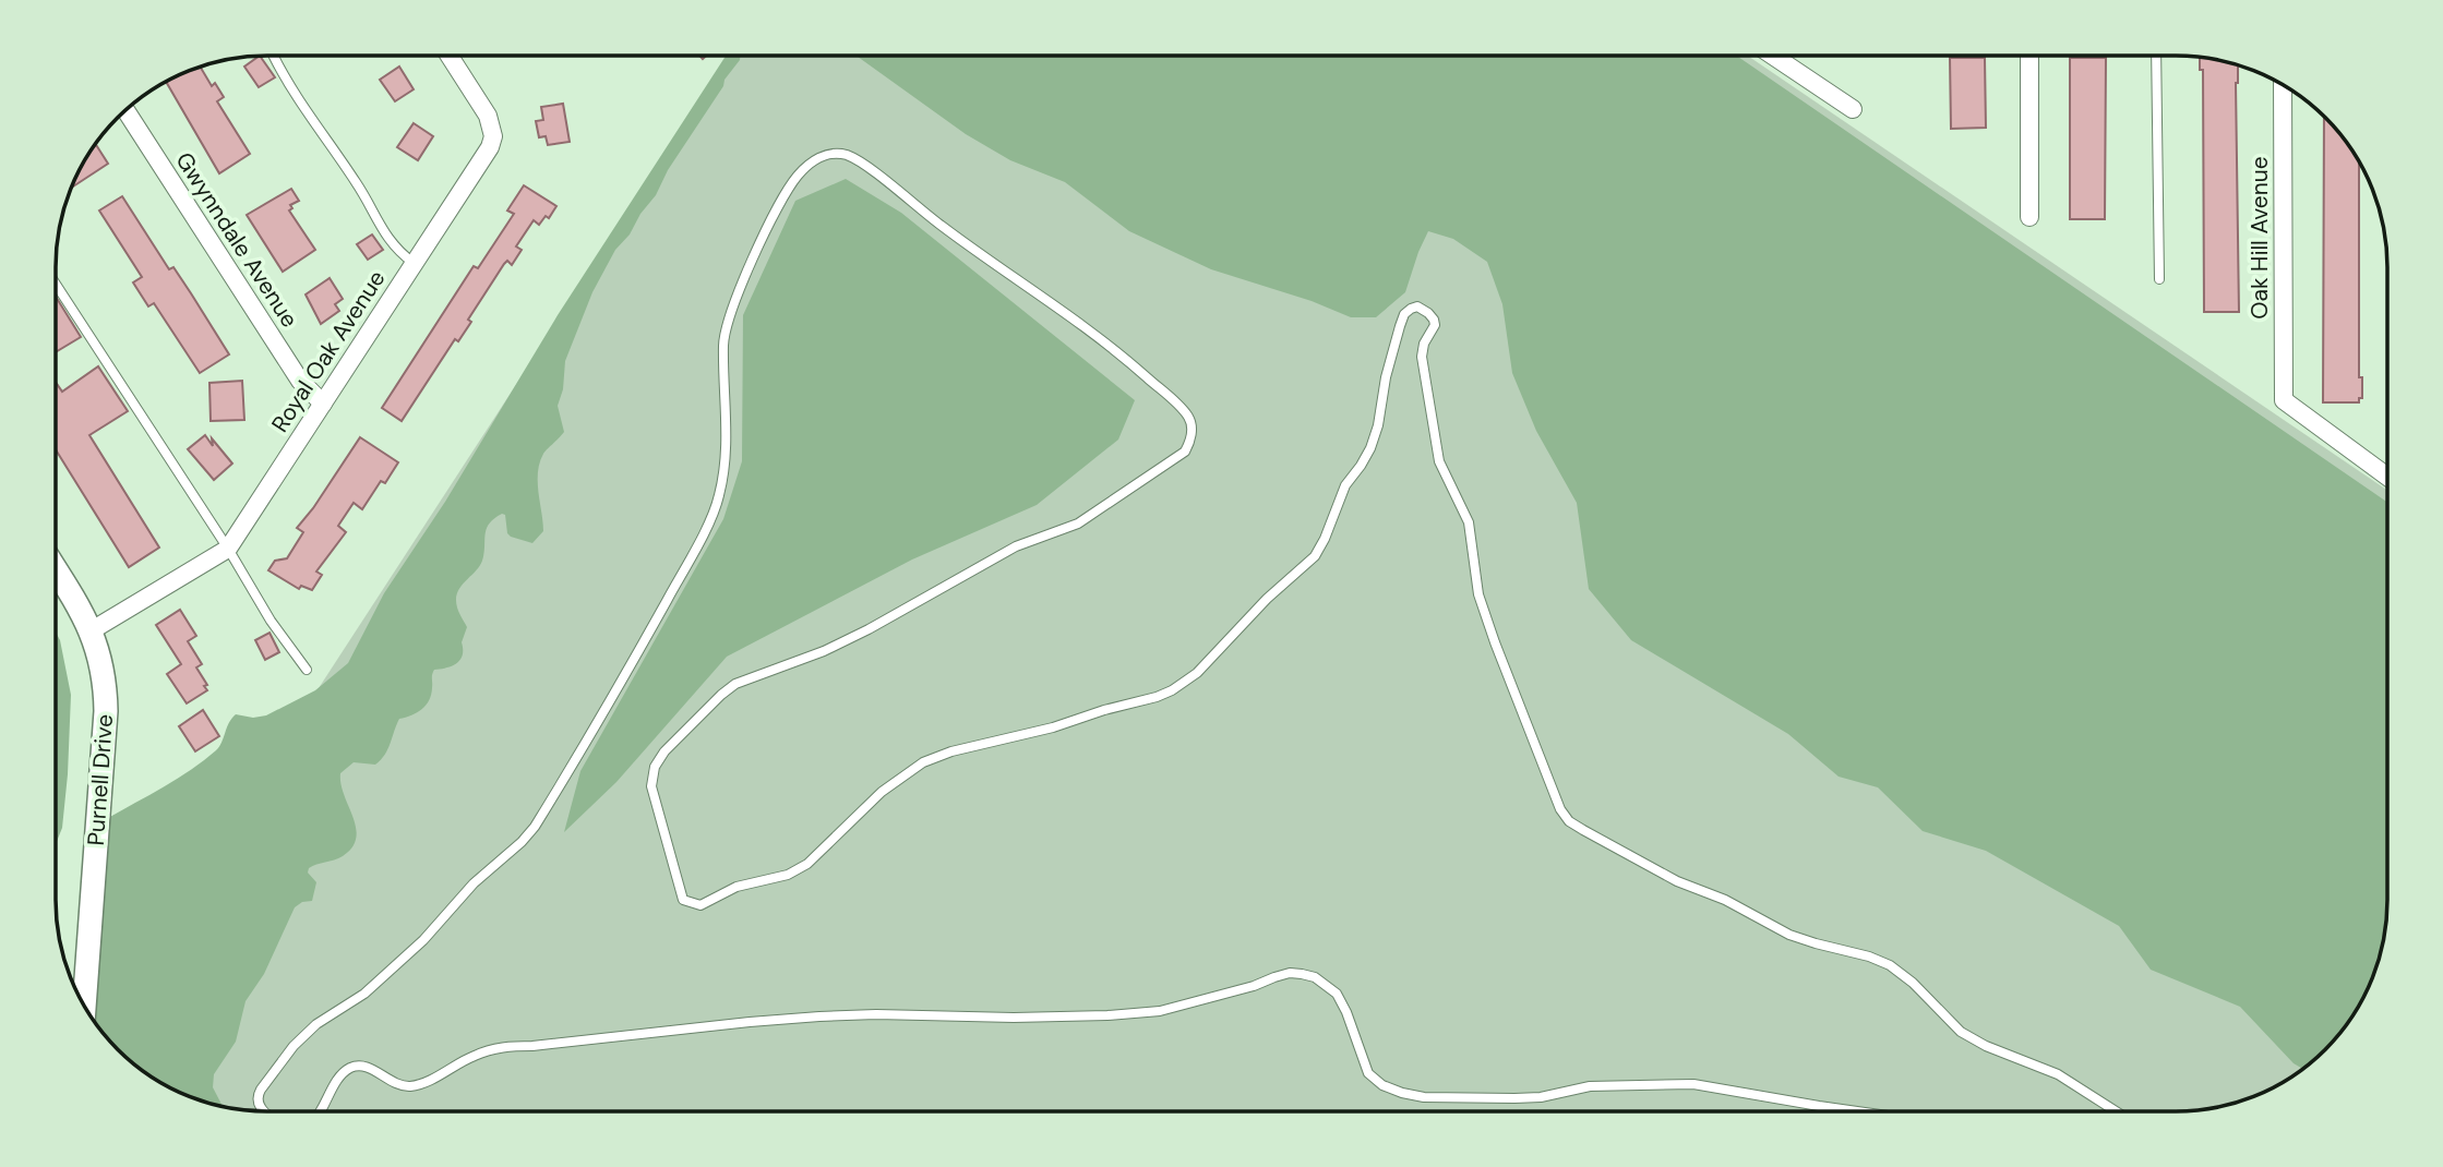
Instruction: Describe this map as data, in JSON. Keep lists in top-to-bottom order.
{
  "streets": {
    "street": [
      "Oak Hill Avenue",
      "Gwynndale Avenue",
      "Royal Oak Avenue",
      "Purnell Drive"
    ]
  },
  "crossings": [
    ["Gwynndale Avenue", "Royal Oak Avenue"],
    ["Royal Oak Avenue", "Purnell Drive"]
  ]
}
